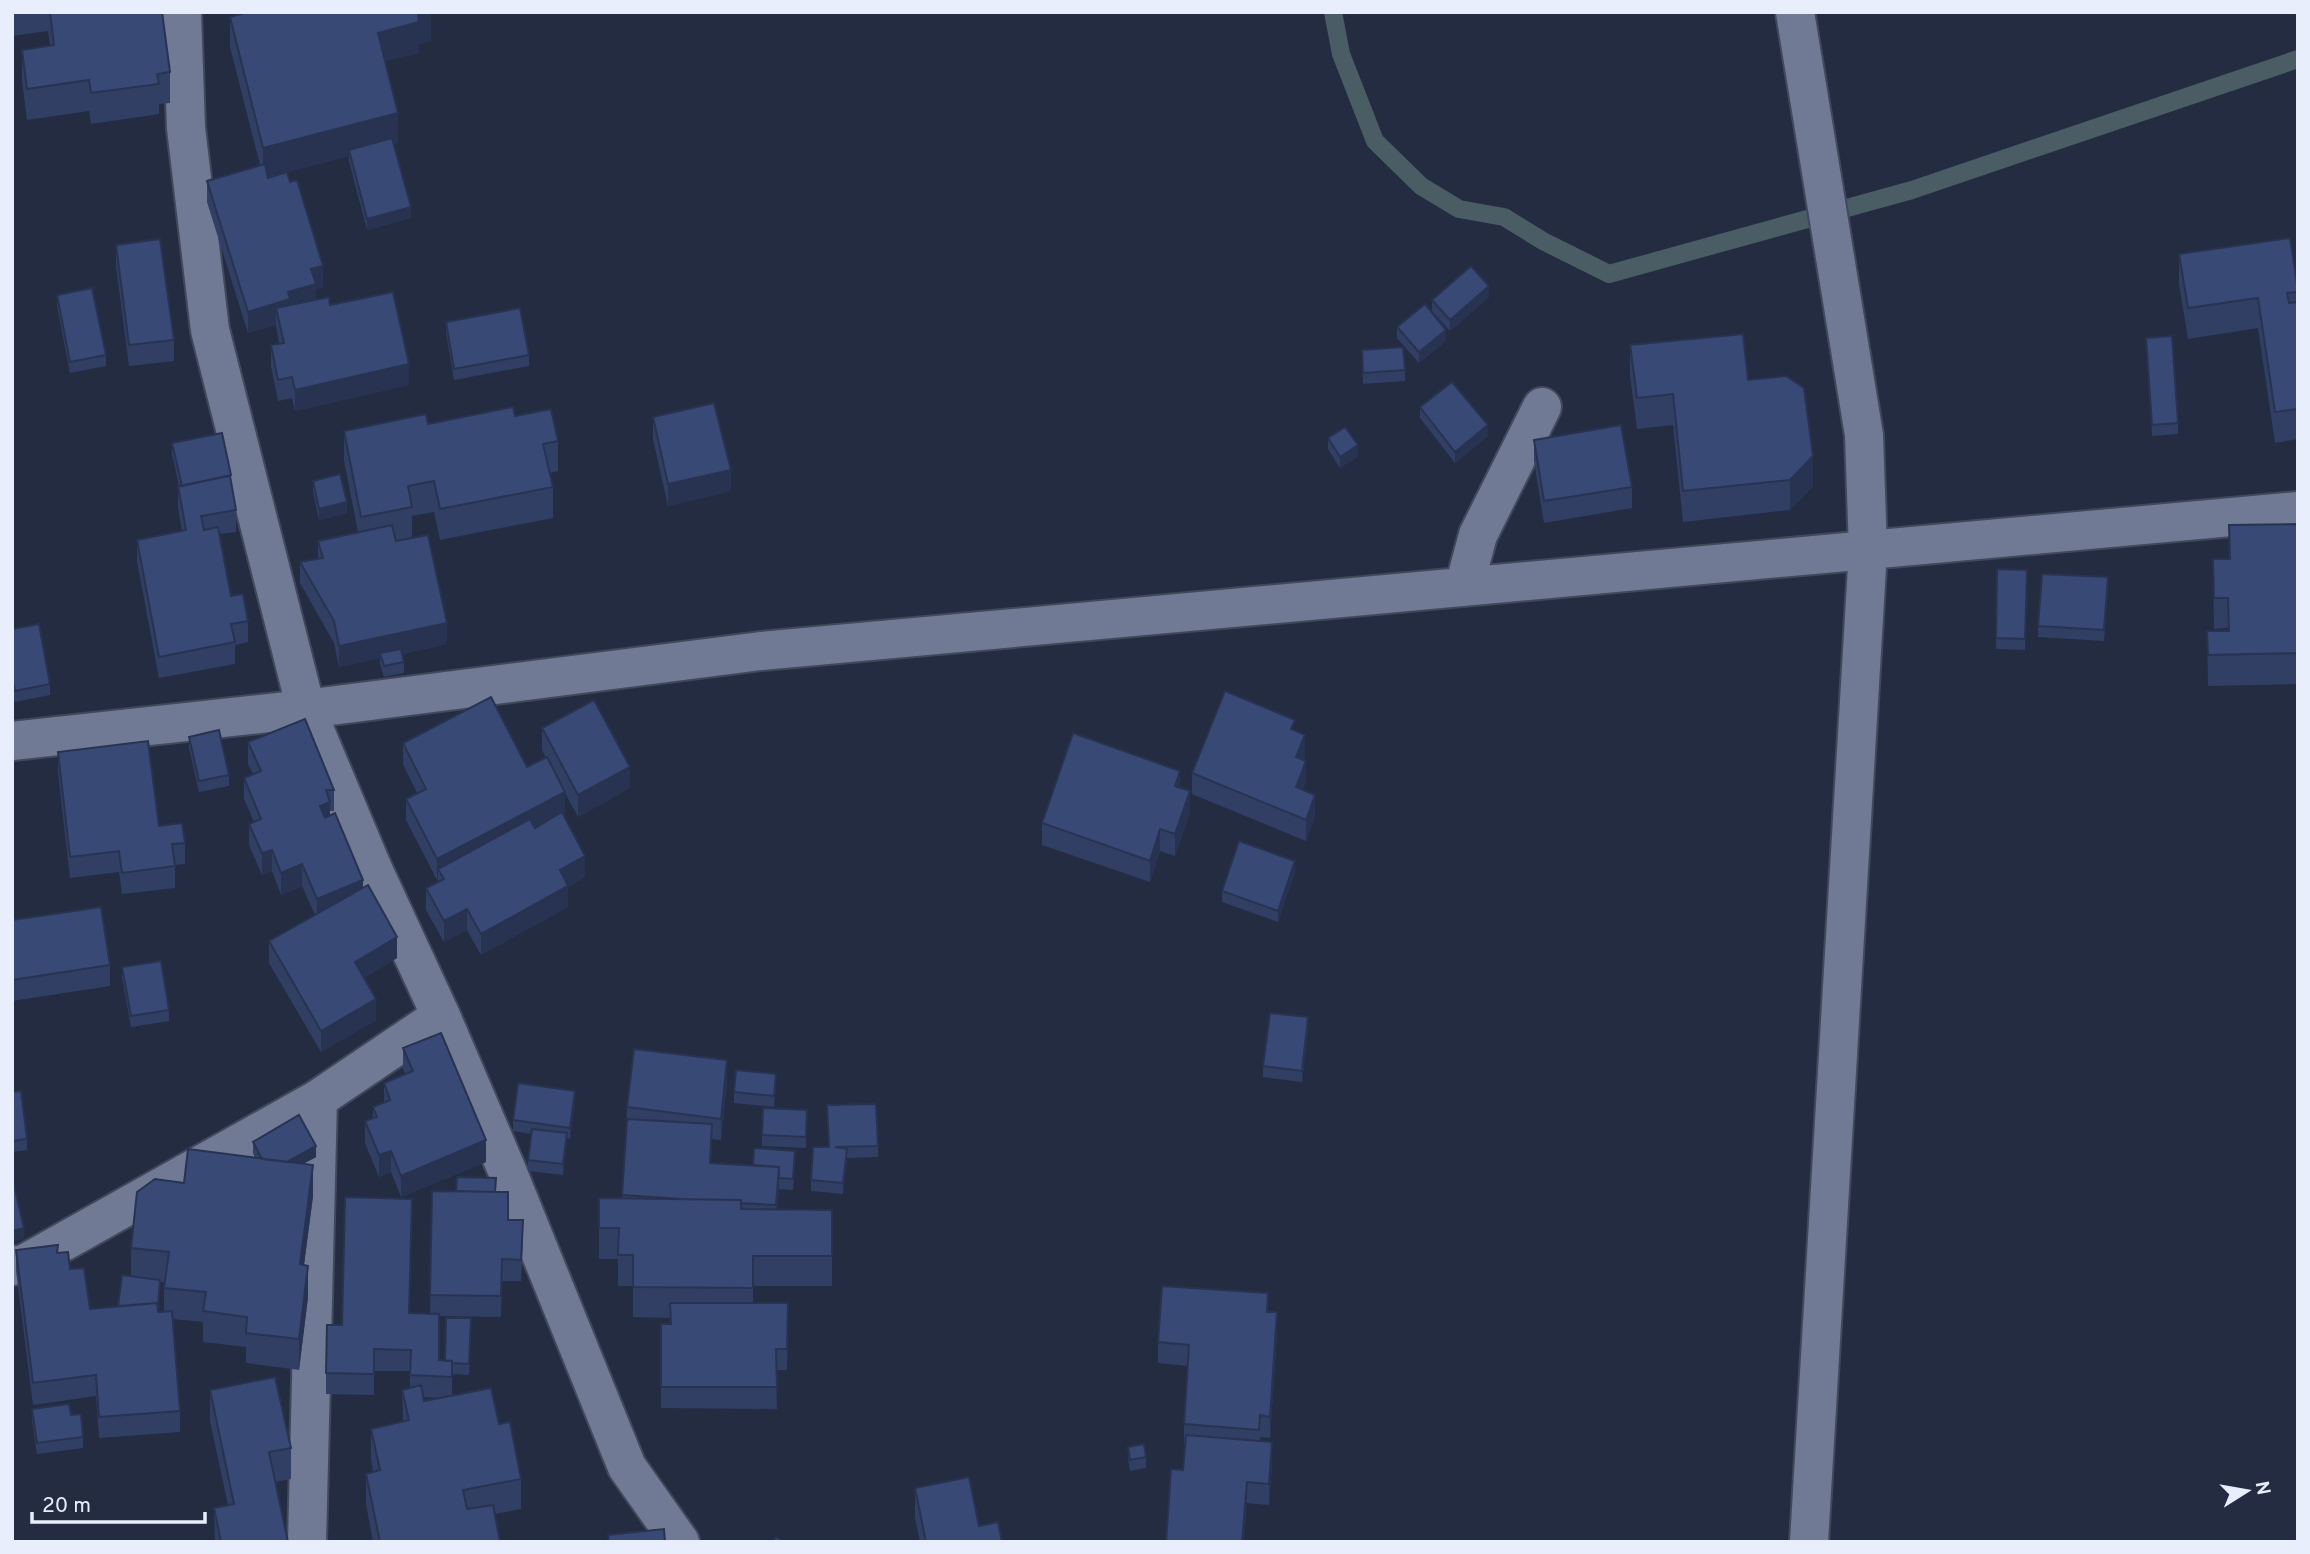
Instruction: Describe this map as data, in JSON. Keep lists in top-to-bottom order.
{
  "scale_bar": "20 m",
  "north": "right"
}
